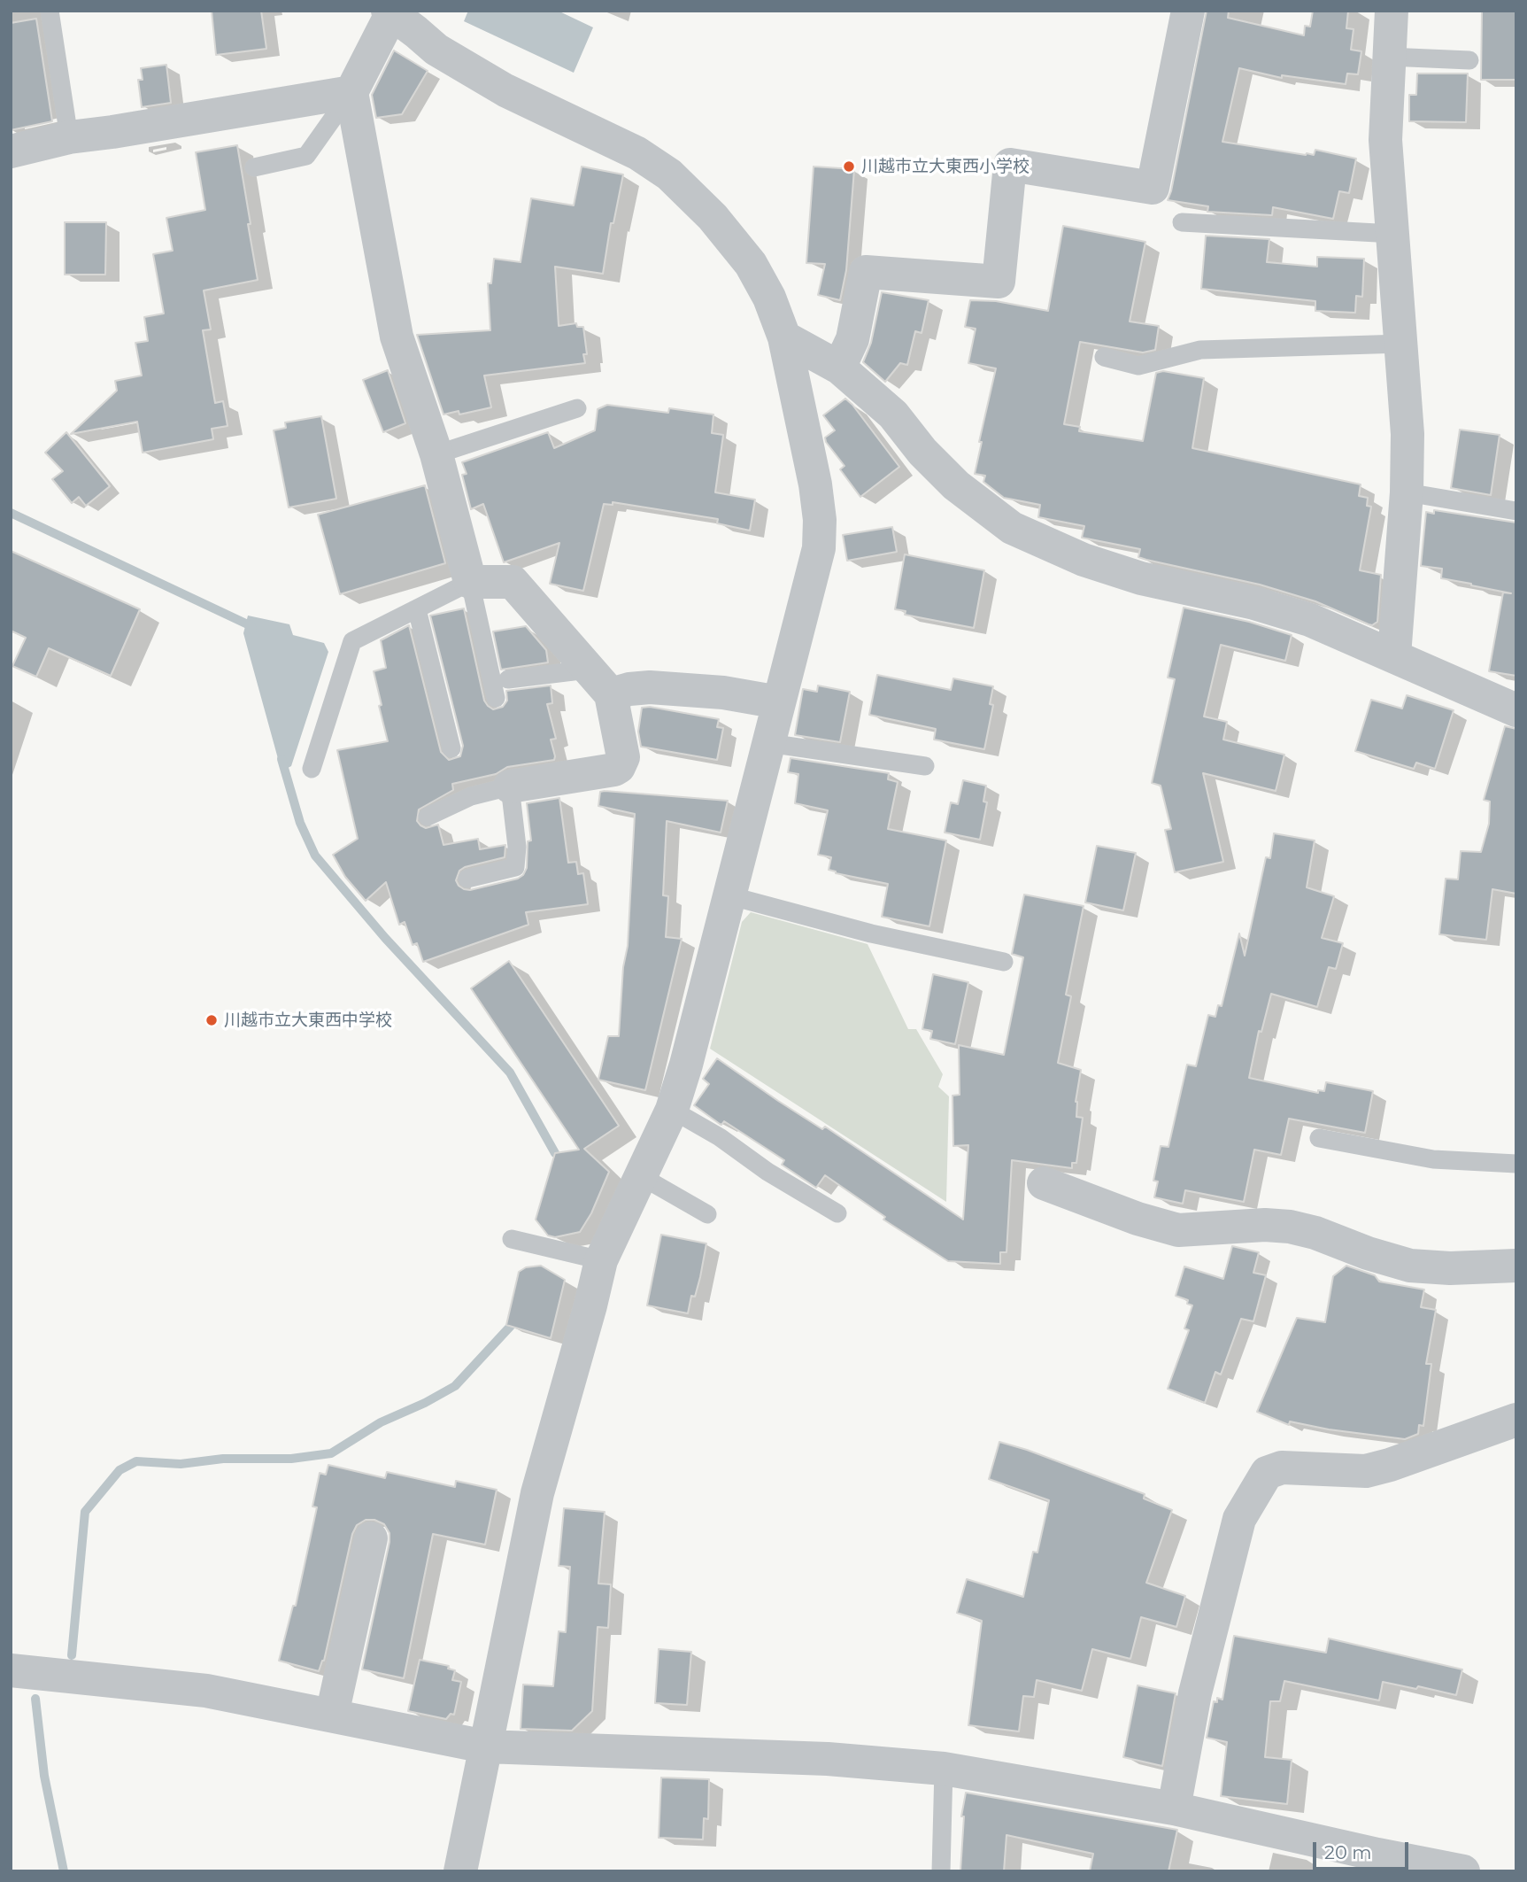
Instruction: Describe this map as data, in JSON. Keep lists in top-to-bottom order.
{
  "places": ["川越市立大東西小学校", "川越市立大東西中学校"],
  "scale_bar": "20 m"
}
